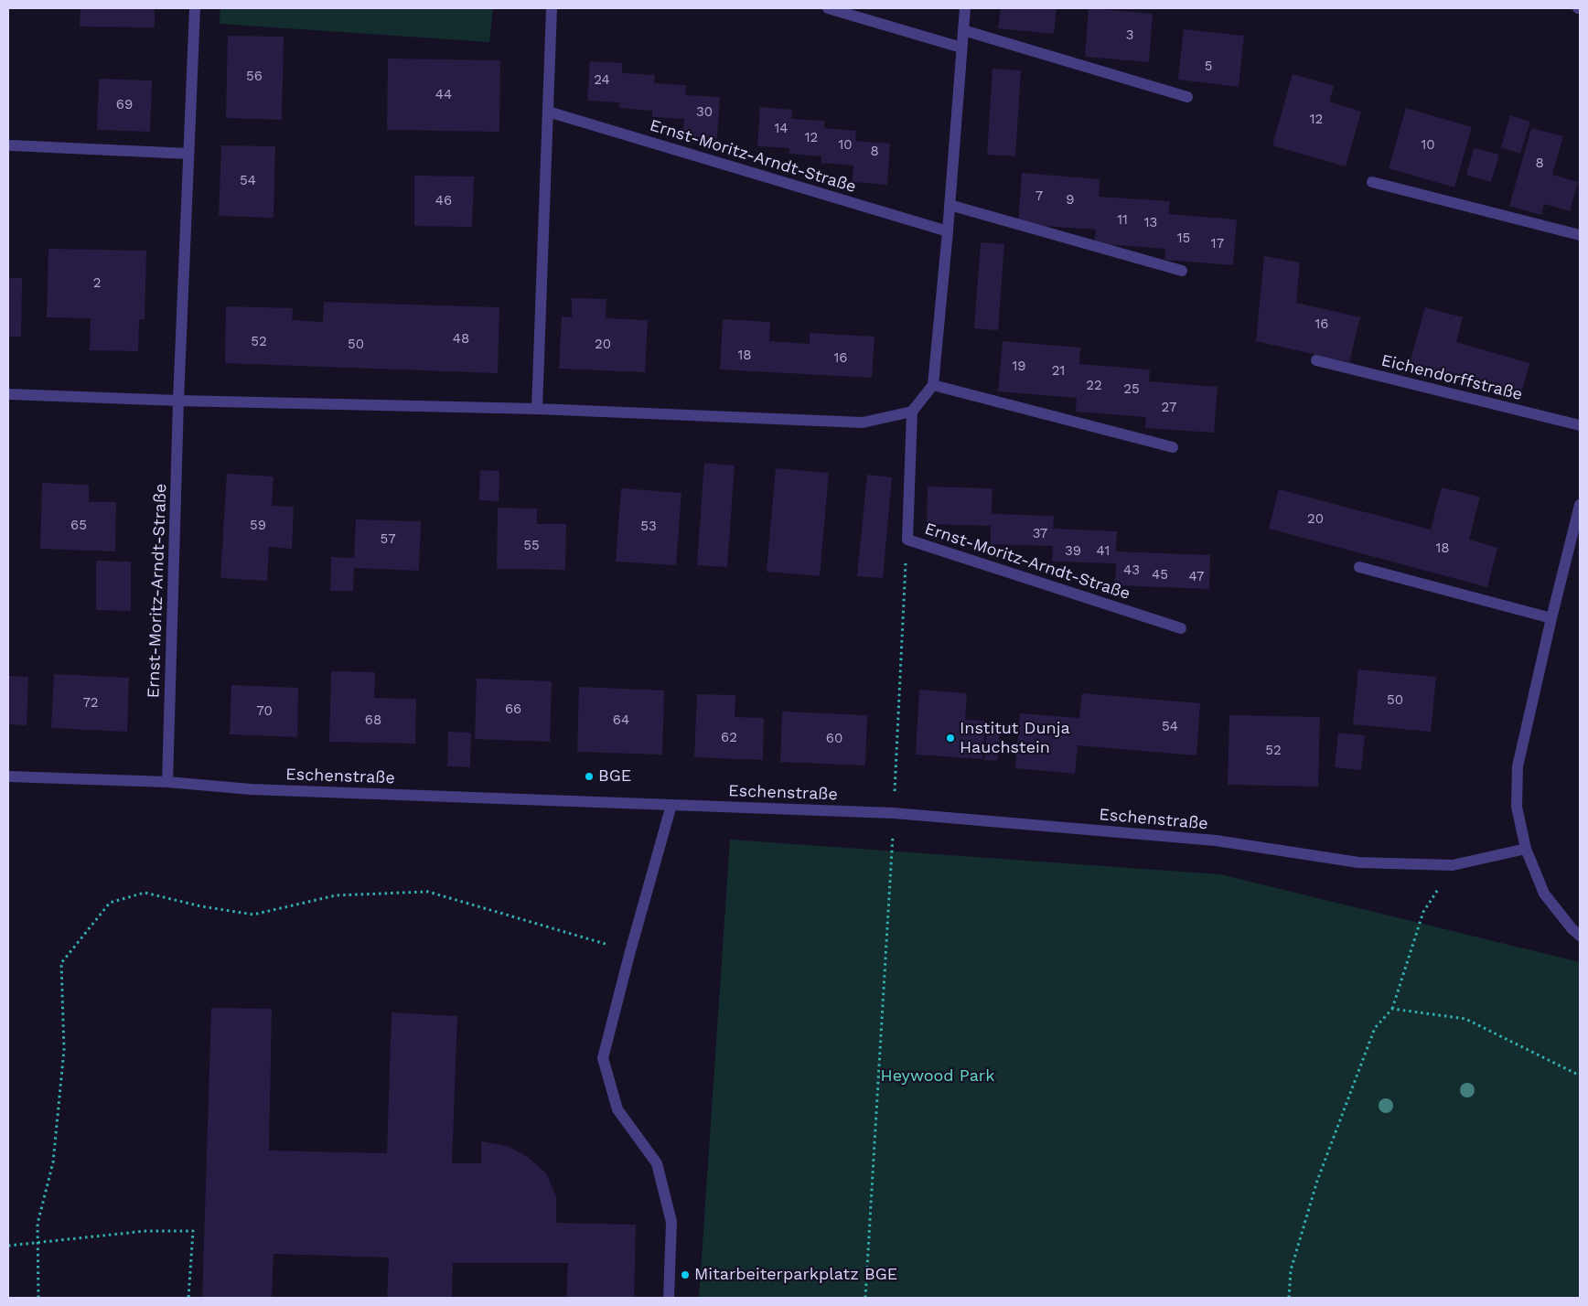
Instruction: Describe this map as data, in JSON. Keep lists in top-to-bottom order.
{
  "streets": {
    "street": ["Ernst-Moritz-Arndt-Straße", "Eichendorffstraße", "Eschenstraße"]
  },
  "crossings": [
    ["Ernst-Moritz-Arndt-Straße", "Eschenstraße"]
  ],
  "parks": ["Heywood Park"],
  "places": ["Institut Dunja Hauchstein", "BGE", "Mitarbeiterparkplatz BGE"],
  "house_numbers": [
    "3",
    "5",
    "56",
    "24",
    "44",
    "69",
    "30",
    "12",
    "14",
    "12",
    "10",
    "10",
    "8",
    "8",
    "54",
    "7",
    "9",
    "46",
    "11",
    "13",
    "15",
    "17",
    "2",
    "16",
    "48",
    "52",
    "50",
    "20",
    "18",
    "16",
    "19",
    "21",
    "22",
    "25",
    "27",
    "20",
    "65",
    "59",
    "53",
    "37",
    "57",
    "55",
    "18",
    "39",
    "41",
    "43",
    "45",
    "47",
    "50",
    "72",
    "66",
    "70",
    "68",
    "64",
    "54",
    "62",
    "60",
    "52"
  ]
}
